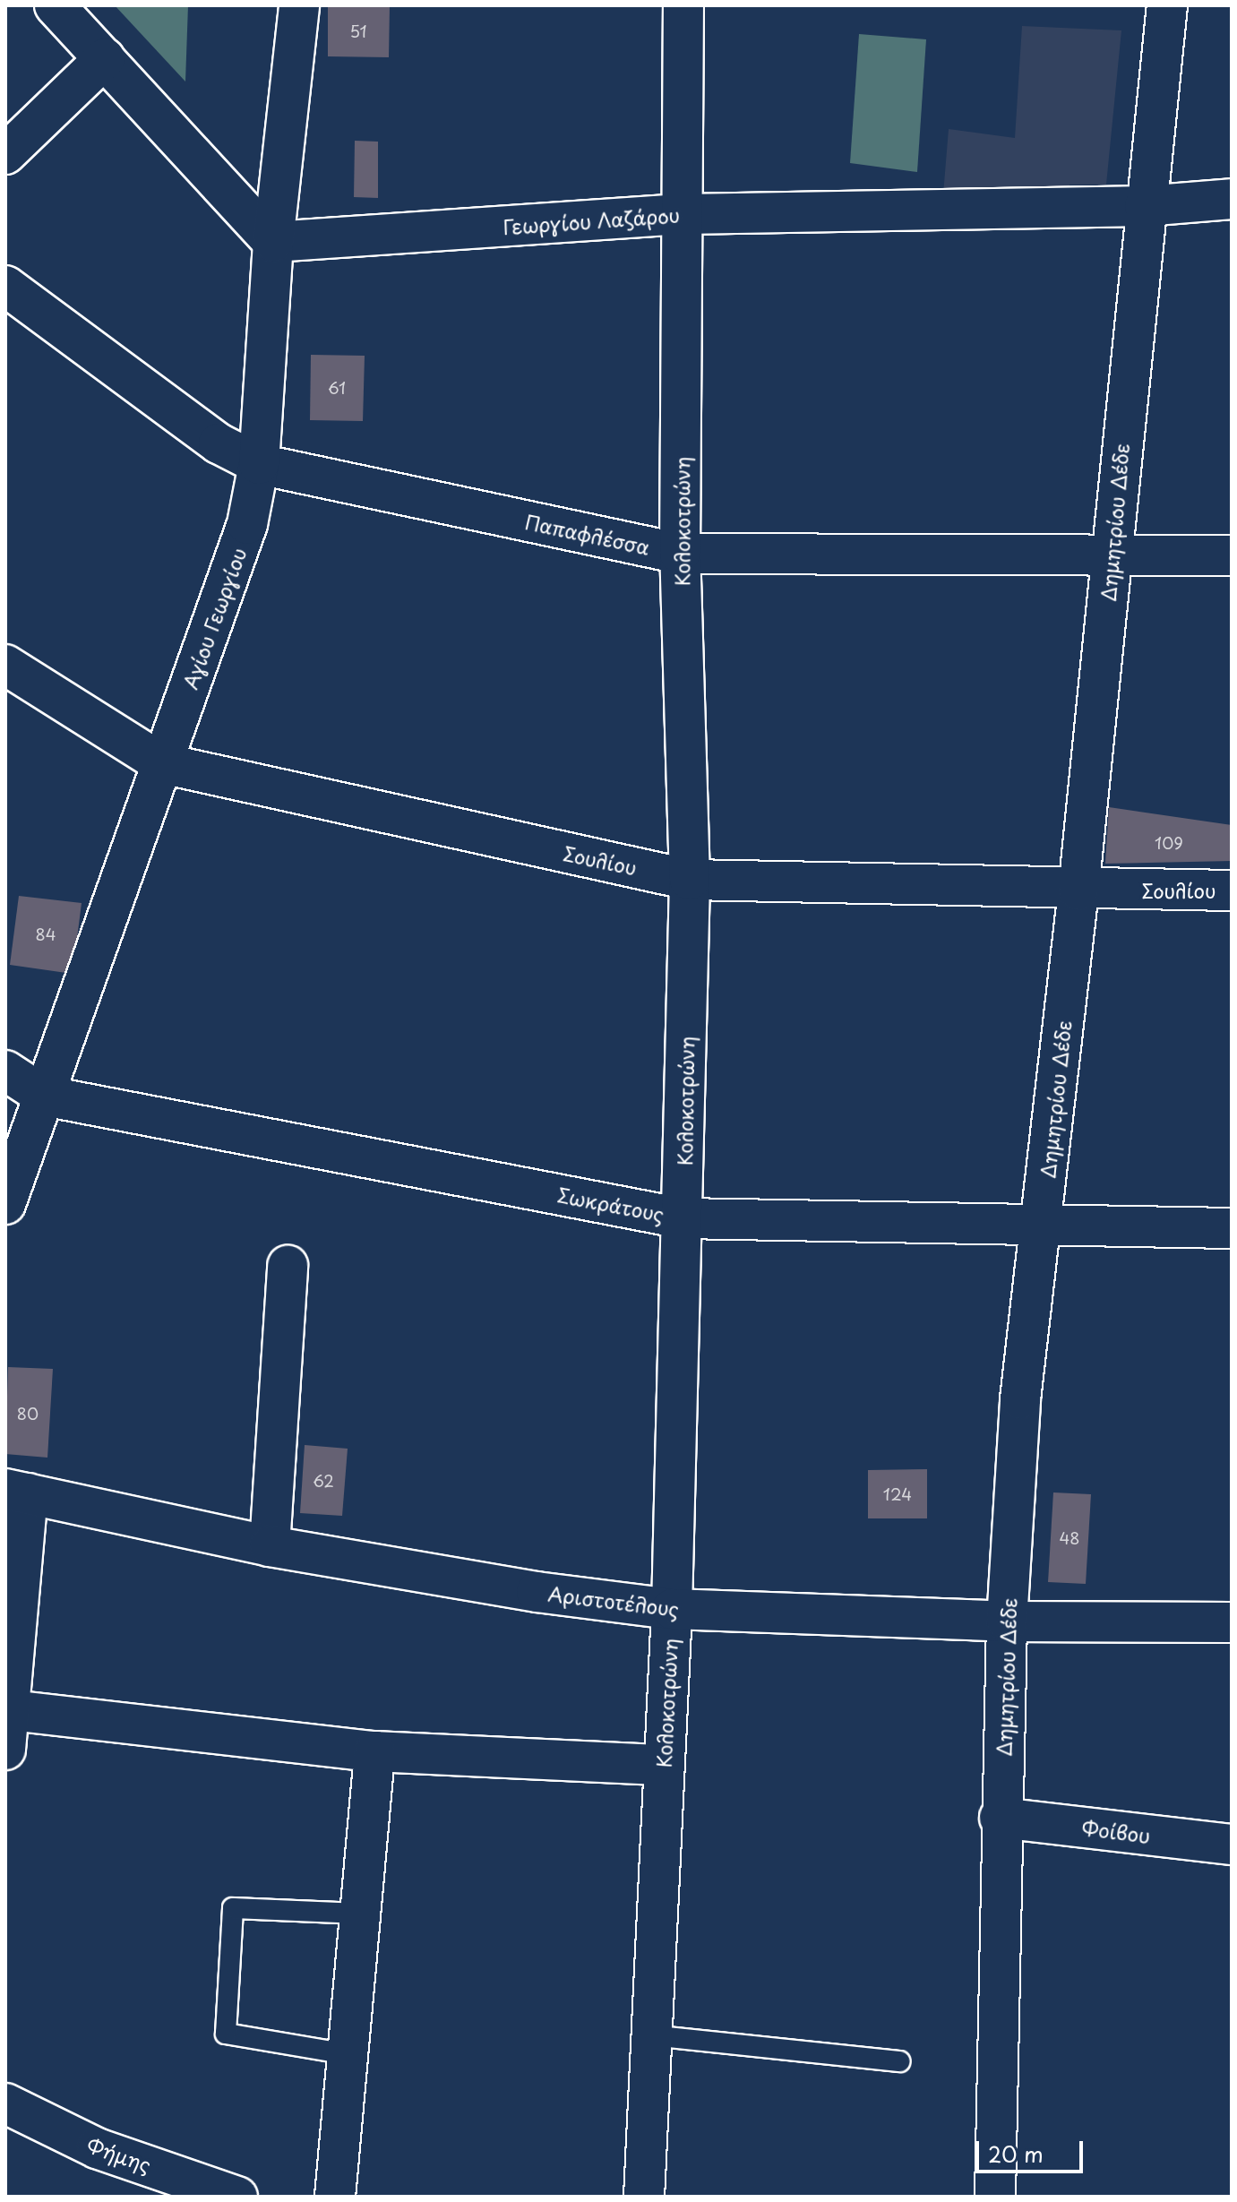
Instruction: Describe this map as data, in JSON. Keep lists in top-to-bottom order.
{
  "streets": {
    "street": [
      "Γεωργίου Λαζάρου",
      "Κολοκοτρώνη",
      "Δημητρίου Δέδε",
      "Παπαφλέσσα",
      "Αγίου Γεωργίου",
      "Σουλίου",
      "Σωκράτους",
      "Αριστοτέλους",
      "Φοίβου",
      "Φήμης"
    ]
  },
  "crossings": [
    ["Γεωργίου Λαζάρου", "Κολοκοτρώνη"],
    ["Γεωργίου Λαζάρου", "Δημητρίου Δέδε"],
    ["Γεωργίου Λαζάρου", "Αγίου Γεωργίου"],
    ["Κολοκοτρώνη", "Παπαφλέσσα"],
    ["Κολοκοτρώνη", "Σουλίου"],
    ["Κολοκοτρώνη", "Σωκράτους"],
    ["Κολοκοτρώνη", "Αριστοτέλους"],
    ["Δημητρίου Δέδε", "Παπαφλέσσα"],
    ["Δημητρίου Δέδε", "Σουλίου"],
    ["Δημητρίου Δέδε", "Σωκράτους"],
    ["Δημητρίου Δέδε", "Αριστοτέλους"],
    ["Δημητρίου Δέδε", "Φοίβου"],
    ["Παπαφλέσσα", "Αγίου Γεωργίου"],
    ["Αγίου Γεωργίου", "Σουλίου"],
    ["Αγίου Γεωργίου", "Σωκράτους"]
  ],
  "house_numbers": [
    "51",
    "61",
    "109",
    "84",
    "80",
    "62",
    "124",
    "48"
  ],
  "scale_bar": "20 m"
}
